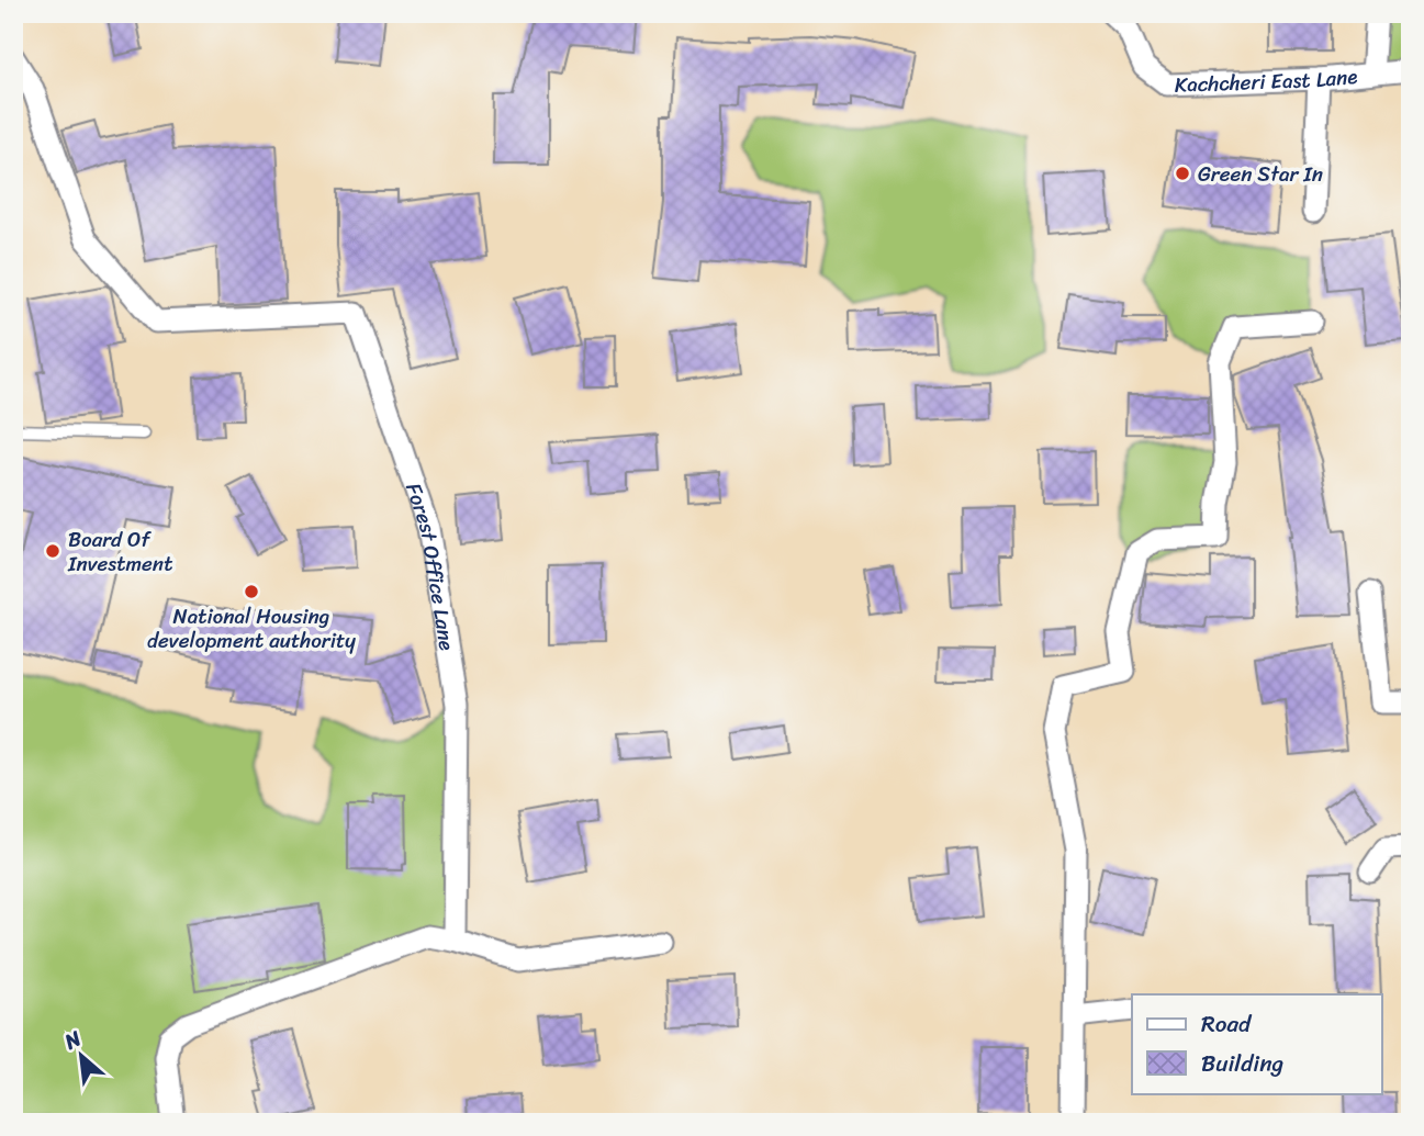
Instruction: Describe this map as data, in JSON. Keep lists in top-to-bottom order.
{
  "streets": {
    "street": ["Kachcheri East Lane", "Forest Office Lane"]
  },
  "places": ["Green Star In", "Board Of Investment", "National Housing development authority"],
  "legend": ["Road", "Building"],
  "north": "top left"
}
